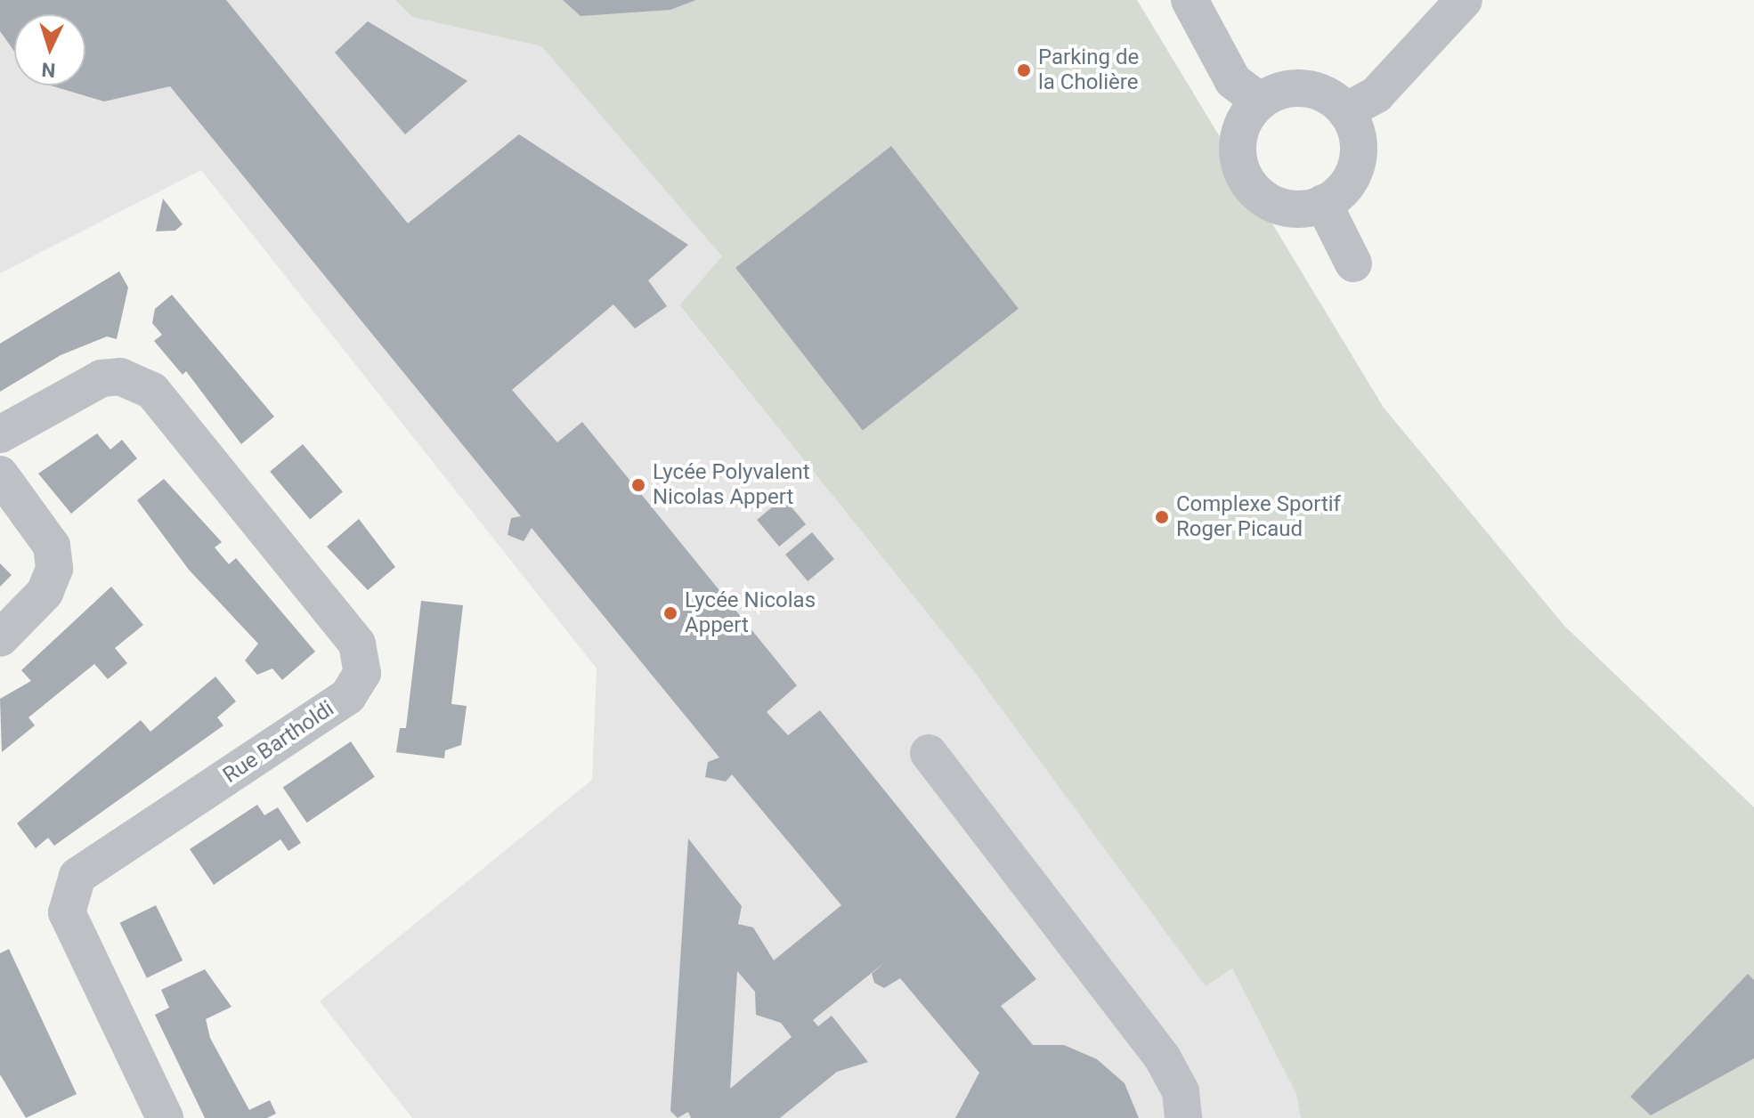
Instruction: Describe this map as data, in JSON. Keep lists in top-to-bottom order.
{
  "streets": {
    "street": ["Rue Bartholdi"]
  },
  "places": [
    "Parking de la Cholière",
    "Lycée Polyvalent Nicolas Appert",
    "Complexe Sportif Roger Picaud",
    "Lycée Nicolas Appert"
  ],
  "north": "bottom"
}
